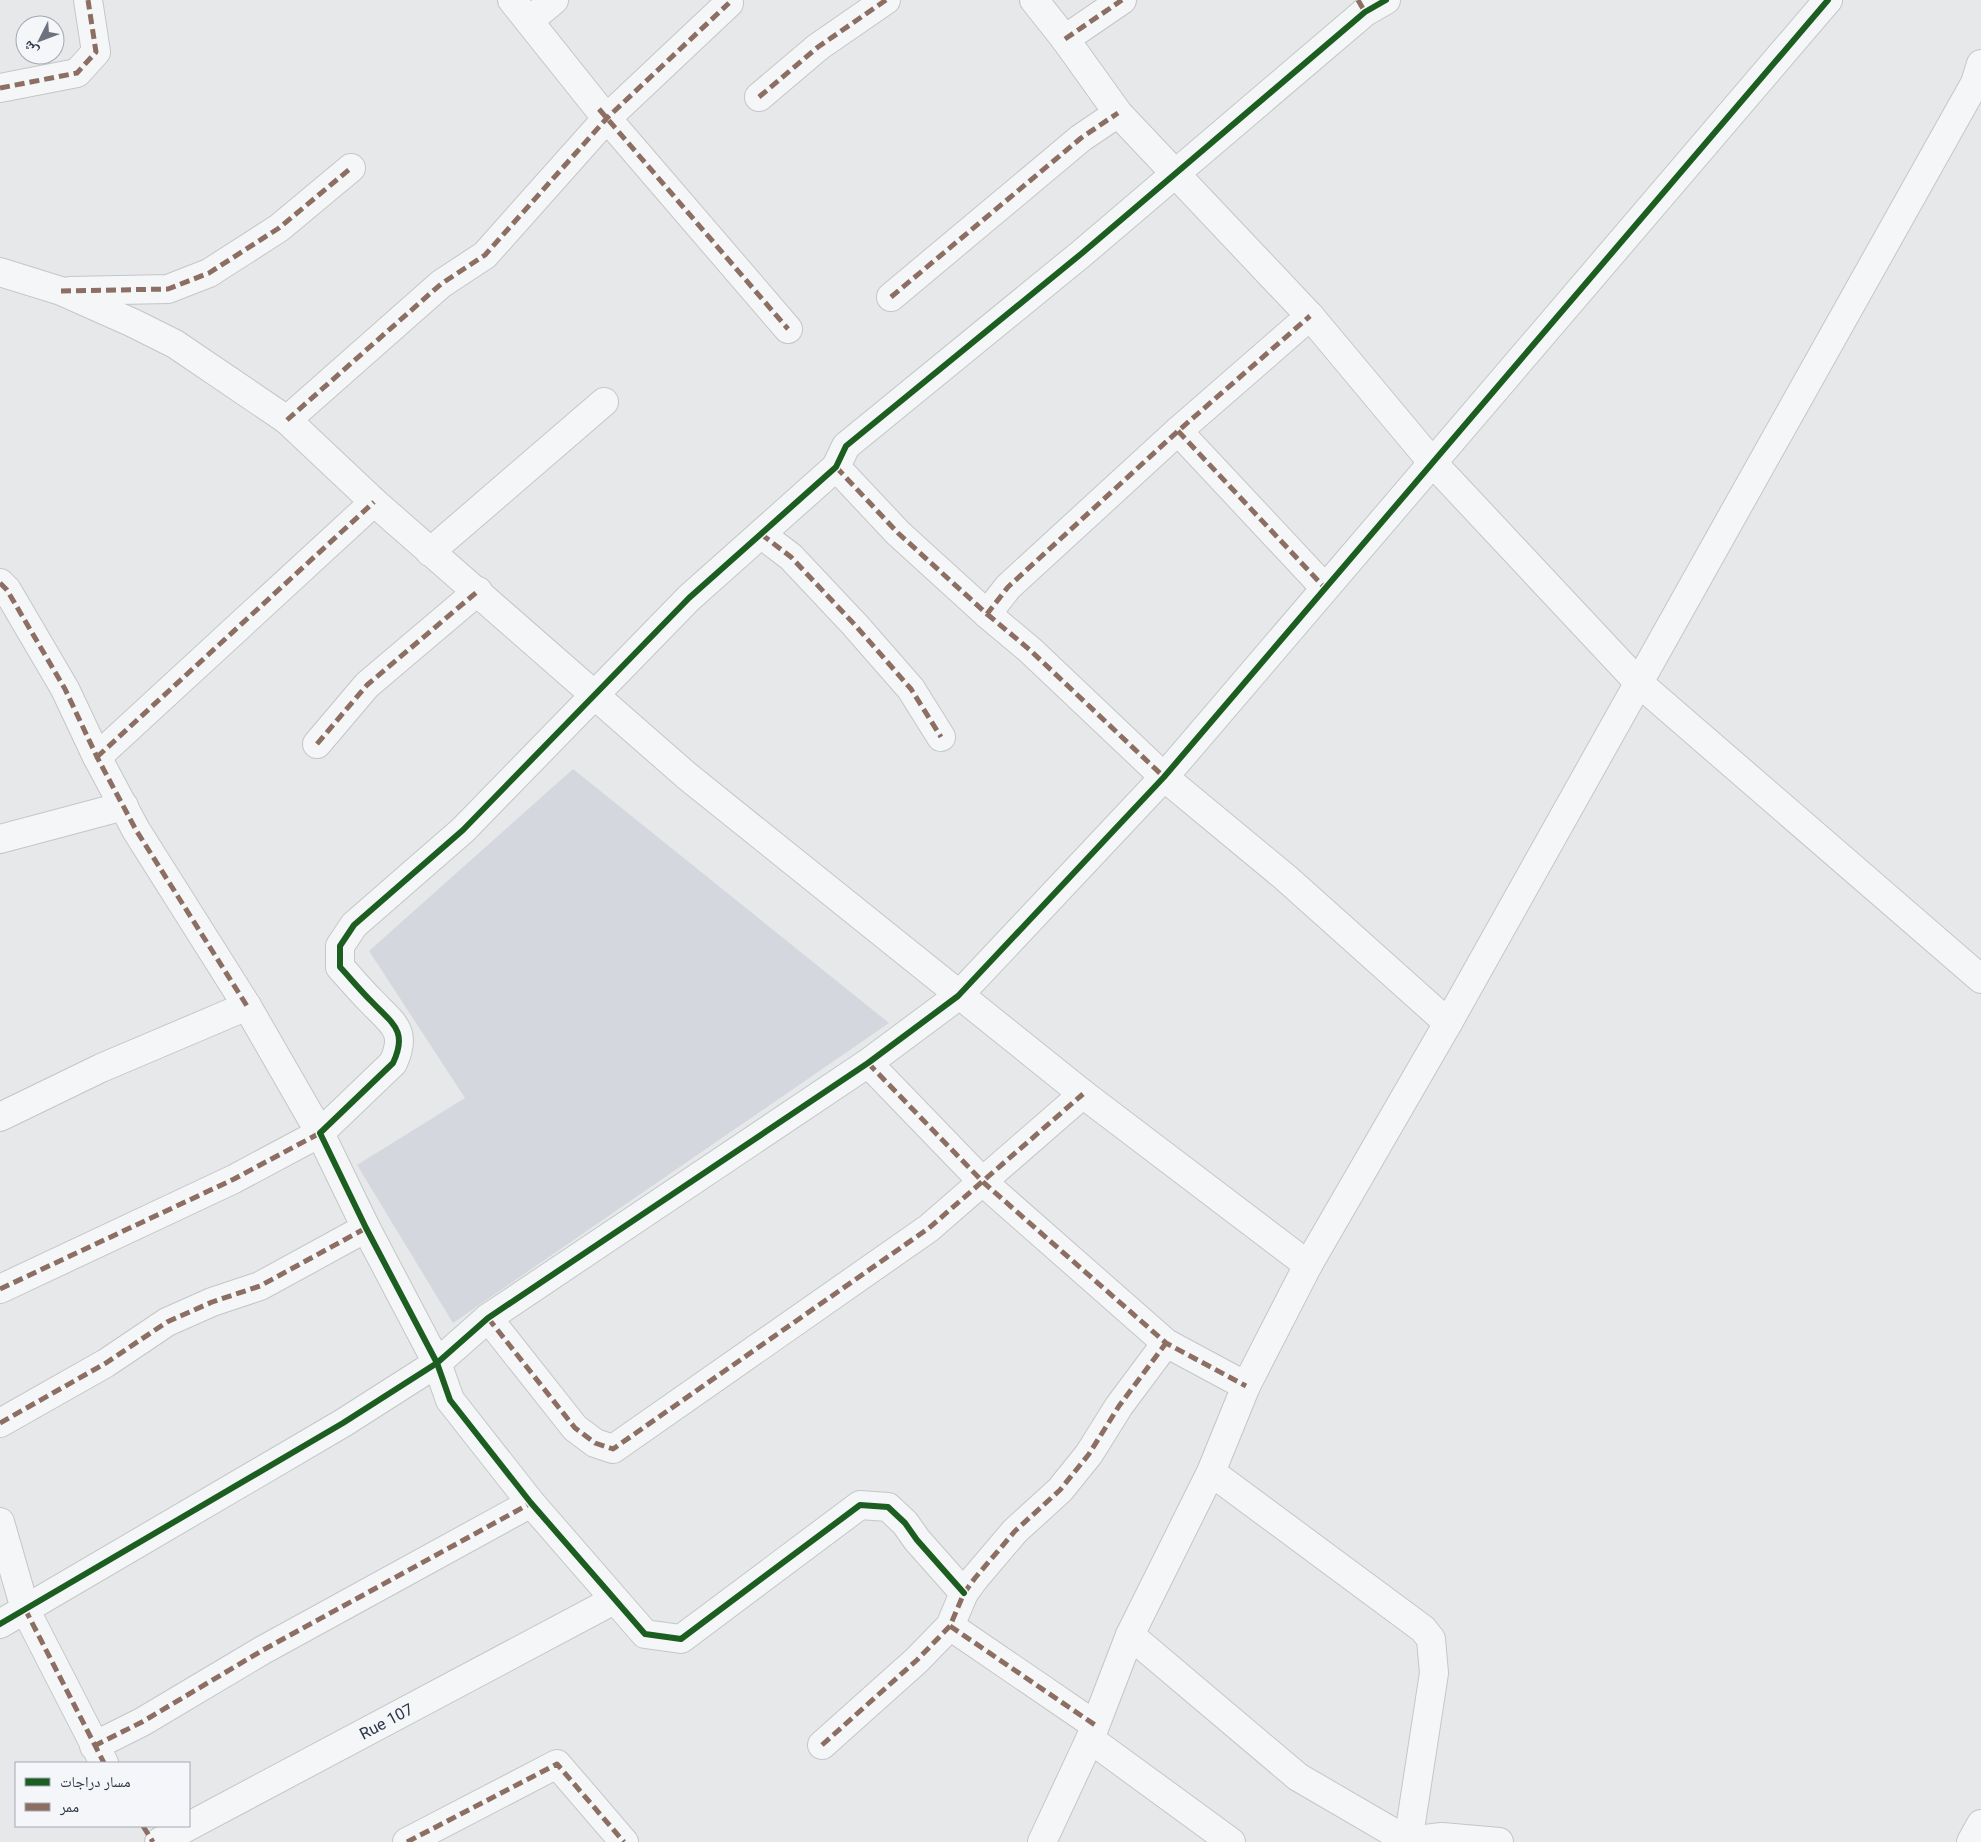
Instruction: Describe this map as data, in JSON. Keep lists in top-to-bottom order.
{
  "streets": {
    "street": ["Rue 107"]
  },
  "legend": ["مسار دراجات", "ممر"],
  "north": "bottom left"
}
